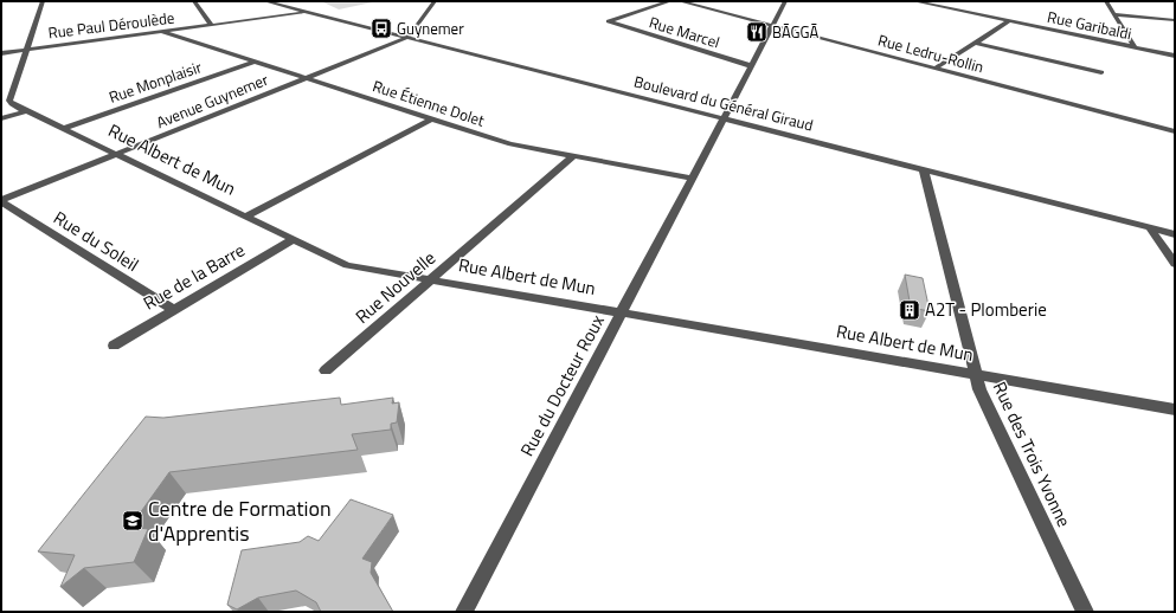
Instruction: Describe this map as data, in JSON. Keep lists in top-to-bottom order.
{
  "streets": {
    "street": [
      "Rue Paul Déroulède",
      "Rue Garibaldi",
      "Rue Marcel",
      "Rue Ledru-Rollin",
      "Rue Monplaisir",
      "Avenue Guynemer",
      "Rue Étienne Dolet",
      "Boulevard du Général Giraud",
      "Rue Albert de Mun",
      "Rue du Soleil",
      "Rue de la Barre",
      "Rue Nouvelle",
      "Rue du Docteur Roux",
      "Rue des Trois Yvonne"
    ]
  },
  "crossings": [
    ["Rue Paul Déroulède", "Rue Étienne Dolet"],
    ["Rue Paul Déroulède", "Boulevard du Général Giraud"],
    ["Rue Paul Déroulède", "Rue Albert de Mun"],
    ["Rue Marcel", "Rue du Docteur Roux"],
    ["Rue Ledru-Rollin", "Rue du Docteur Roux"],
    ["Rue Monplaisir", "Rue Étienne Dolet"],
    ["Rue Monplaisir", "Rue Albert de Mun"],
    ["Avenue Guynemer", "Rue Étienne Dolet"],
    ["Avenue Guynemer", "Boulevard du Général Giraud"],
    ["Avenue Guynemer", "Rue Albert de Mun"],
    ["Avenue Guynemer", "Rue du Soleil"],
    ["Rue Étienne Dolet", "Rue Nouvelle"],
    ["Rue Étienne Dolet", "Rue du Docteur Roux"],
    ["Boulevard du Général Giraud", "Rue du Docteur Roux"],
    ["Boulevard du Général Giraud", "Rue des Trois Yvonne"],
    ["Rue Albert de Mun", "Rue de la Barre"],
    ["Rue Albert de Mun", "Rue Nouvelle"],
    ["Rue Albert de Mun", "Rue du Docteur Roux"],
    ["Rue Albert de Mun", "Rue des Trois Yvonne"],
    ["Rue du Soleil", "Rue de la Barre"]
  ],
  "places": {
    "bus stop": ["Guynemer"],
    "restaurant": ["BĀGGĀ"],
    "building": ["A2T - Plomberie"],
    "school or university": ["Centre de Formation d'Apprentis"]
  }
}
